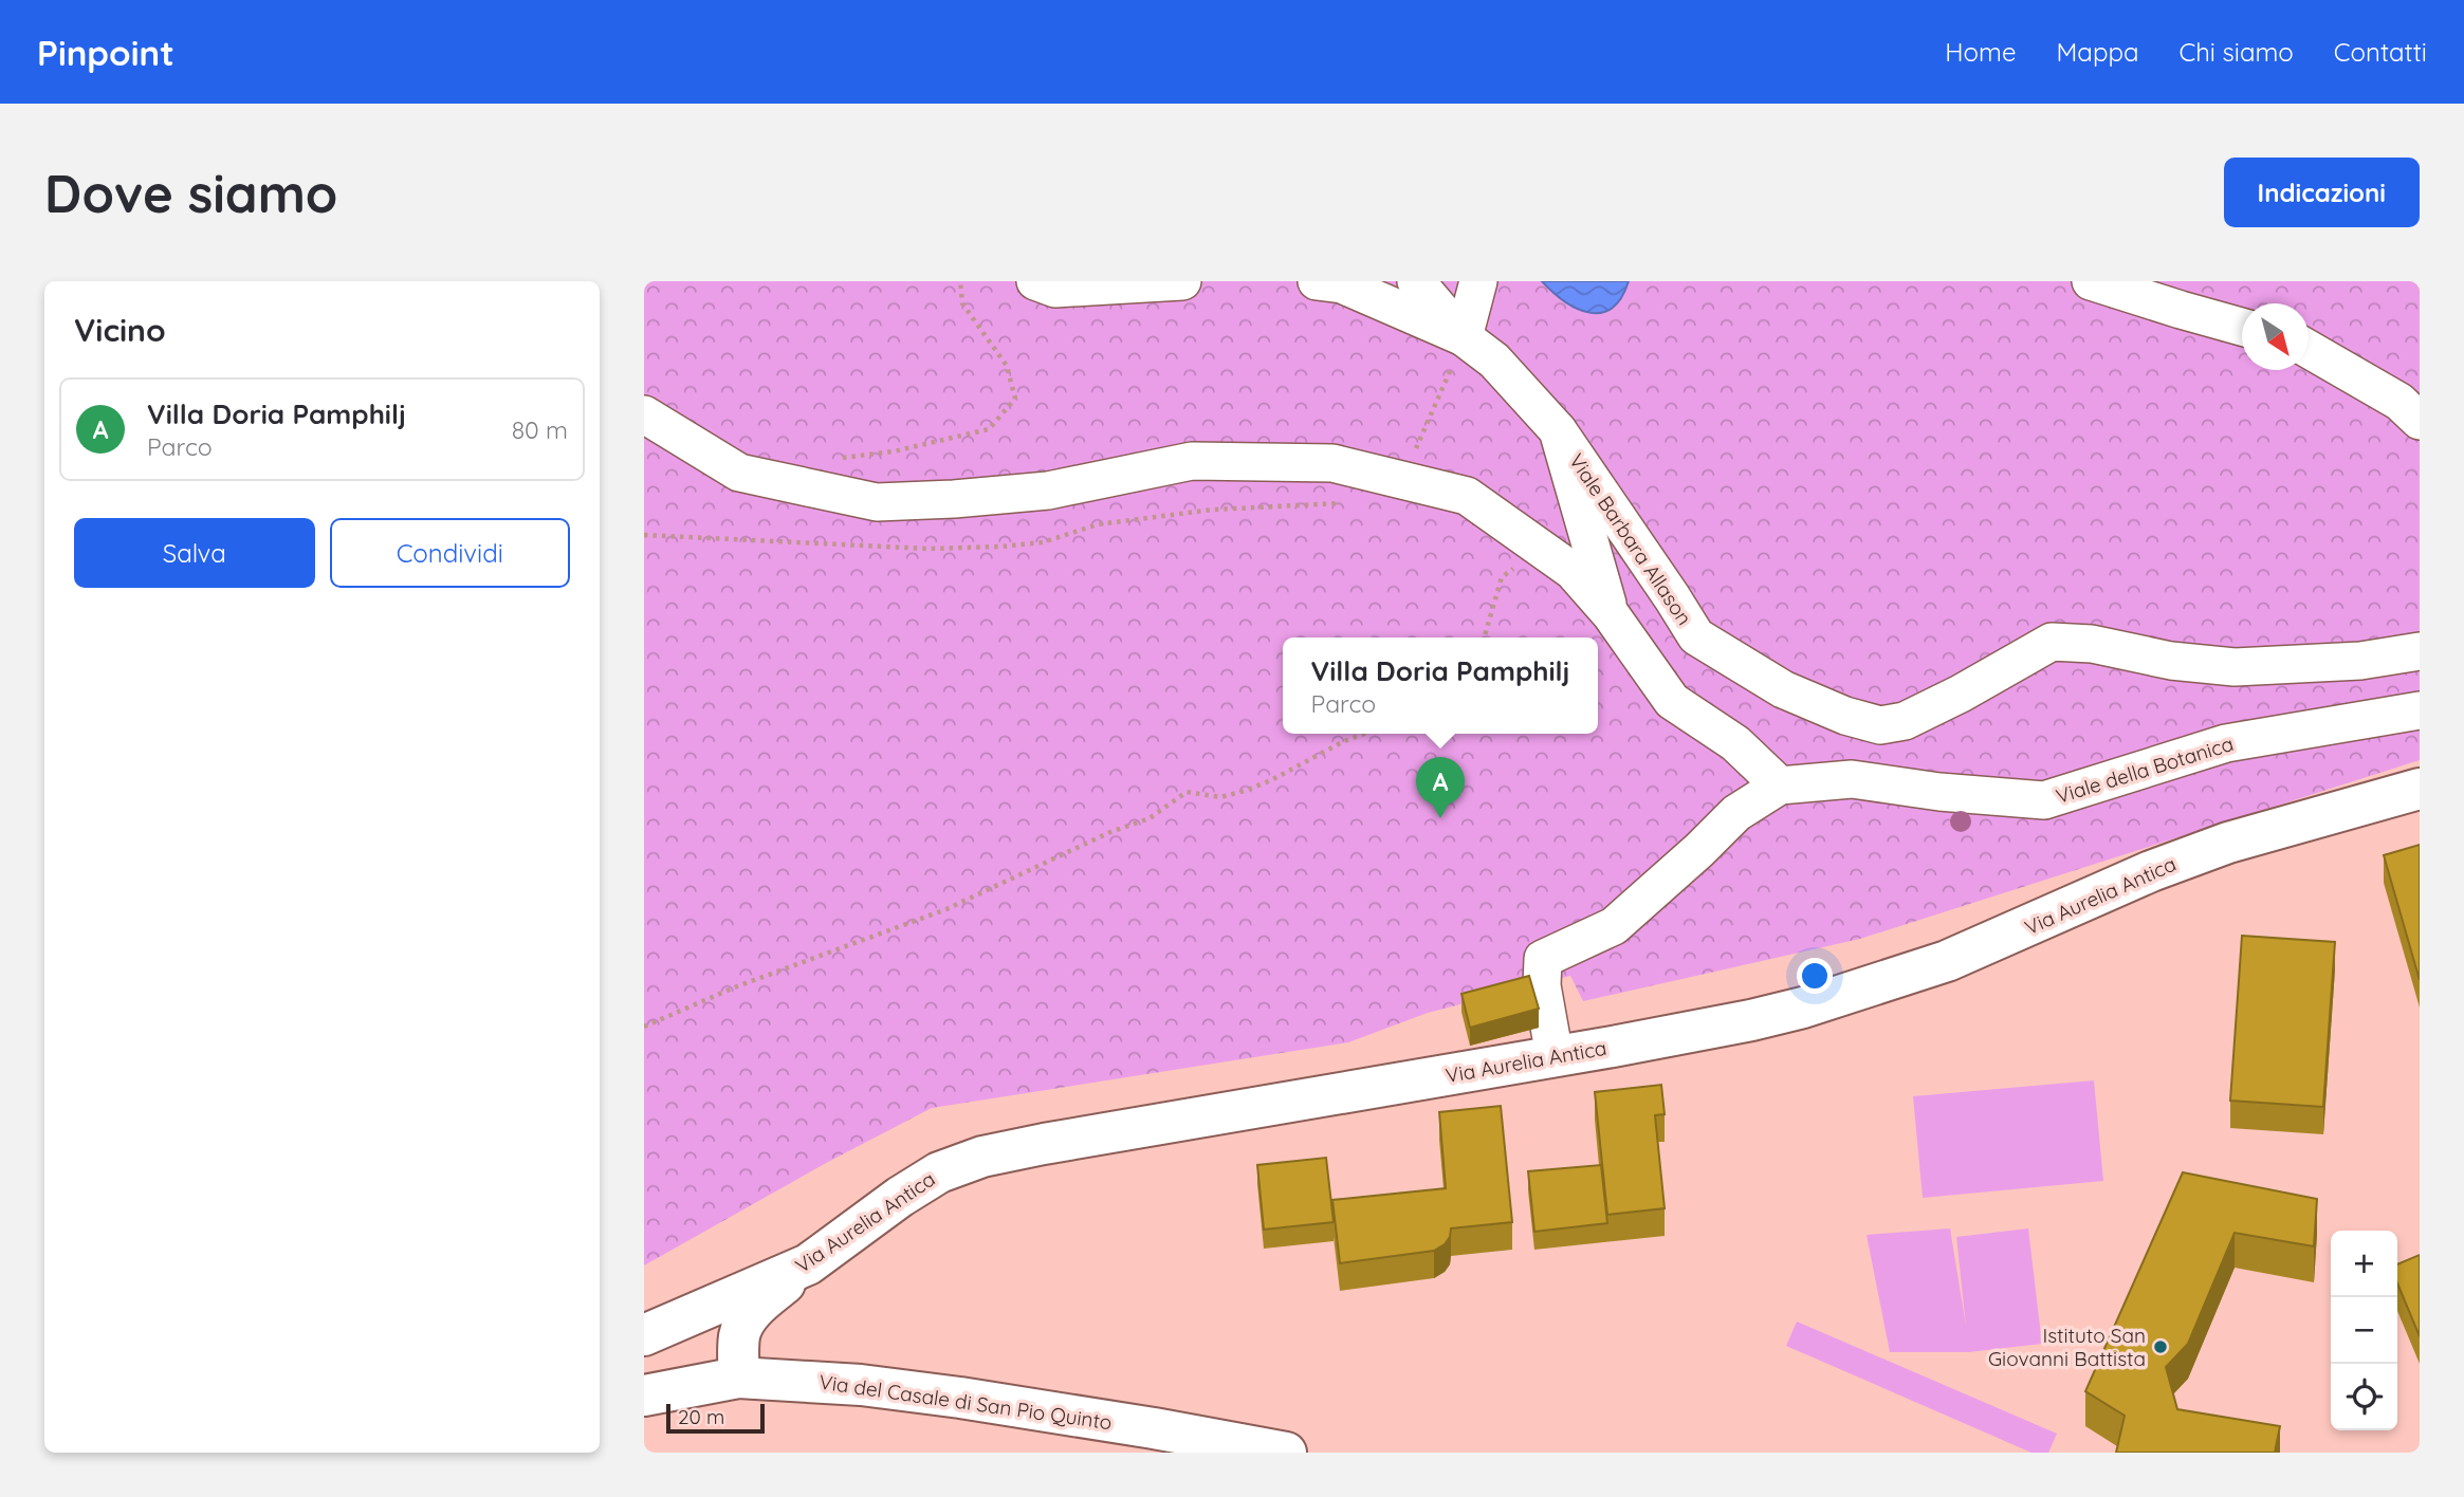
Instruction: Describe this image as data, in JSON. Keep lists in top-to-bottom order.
{
  "streets": {
    "street": [
      "Viale Barbara Allason",
      "Viale della Botanica",
      "Via Aurelia Antica",
      "Via del Casale di San Pio Quinto"
    ]
  },
  "places": ["Istituto San Giovanni Battista"],
  "scale_bar": "20 m",
  "north": "bottom right",
  "page": {
    "header": "Pinpoint",
    "nav": [
      "Home",
      "Mappa",
      "Chi siamo",
      "Contatti"
    ],
    "buttons": [
      "Indicazioni",
      ["Salva", "Condividi"]
    ],
    "title": "Dove siamo",
    "heading": "Vicino",
    "list": [
      {
        "mark": "A",
        "name": "Villa Doria Pamphilj",
        "note": "Parco",
        "value": "80 m"
      }
    ],
    "popup": ["Villa Doria Pamphilj", "Parco"],
    "pins": "A",
    "map_buttons": ["+", "−"],
    "scale": "20 m"
  }
}
